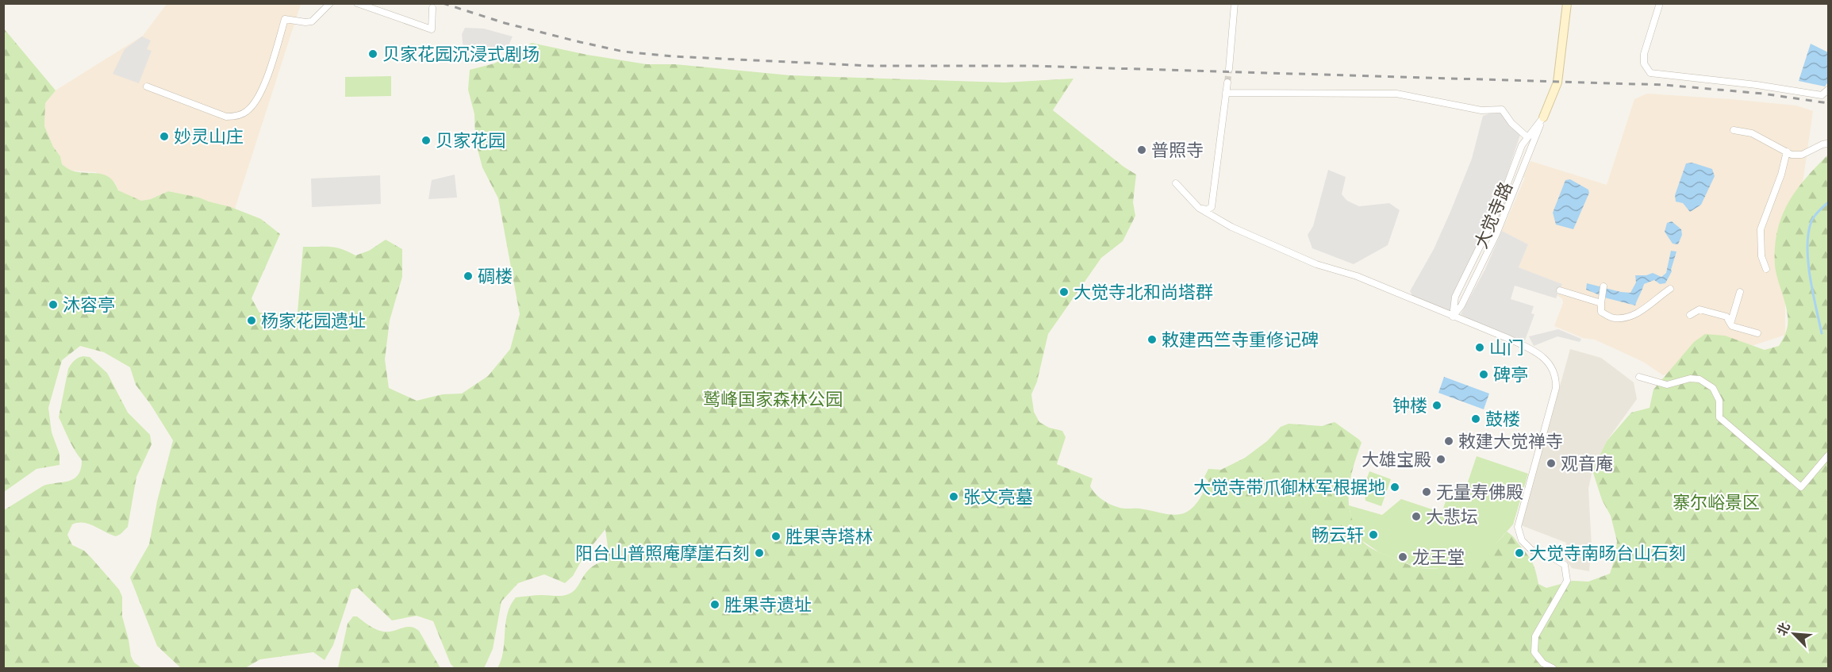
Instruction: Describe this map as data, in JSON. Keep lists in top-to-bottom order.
{
  "streets": {
    "street": ["大觉寺路"]
  },
  "parks": ["鹫峰国家森林公园", "寨尔峪景区"],
  "places": [
    "贝家花园沉浸式剧场",
    "妙灵山庄",
    "贝家花园",
    "普照寺",
    "碉楼",
    "大觉寺北和尚塔群",
    "沐容亭",
    "杨家花园遗址",
    "敕建西竺寺重修记碑",
    "山门",
    "碑亭",
    "钟楼",
    "鼓楼",
    "敕建大觉禅寺",
    "大雄宝殿",
    "观音庵",
    "大觉寺带爪御林军根据地",
    "无量寿佛殿",
    "张文亮墓",
    "大悲坛",
    "畅云轩",
    "胜果寺塔林",
    "阳台山普照庵摩崖石刻",
    "大觉寺南旸台山石刻",
    "龙王堂",
    "胜果寺遗址"
  ],
  "north": "top left"
}
